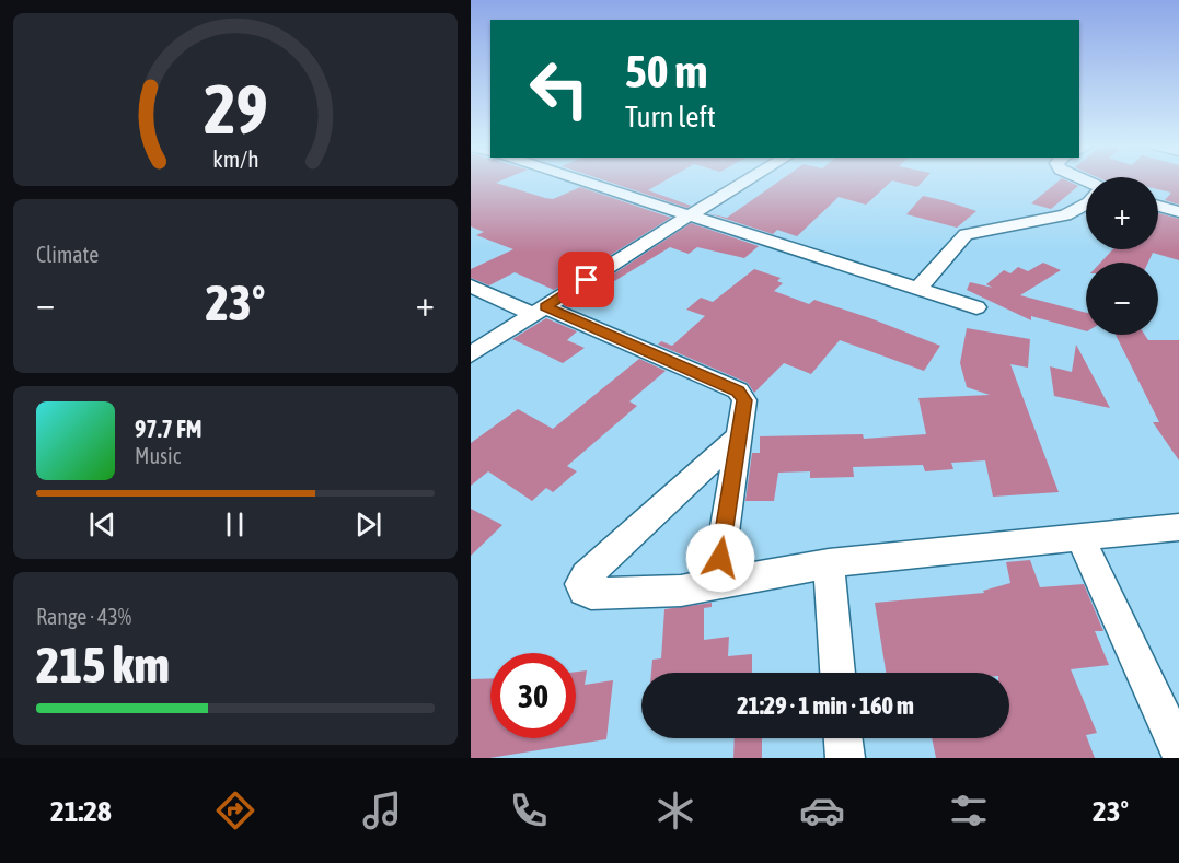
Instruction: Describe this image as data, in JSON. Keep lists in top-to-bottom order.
{
  "page": {
    "turn": ["50 m", "Turn left"],
    "map_buttons": ["+", "−"],
    "tile": [
      "Climate",
      ["Range · 43%", "215 km"]
    ],
    "heat": ["−", "23°", "+"],
    "song": ["97.7 FM", "Music"],
    "limit": "30",
    "trip": "21:29 · 1 min · 160 m",
    "tabs": ["21:28", "23°"],
    "gauge": ["29", "km/h"]
  }
}
